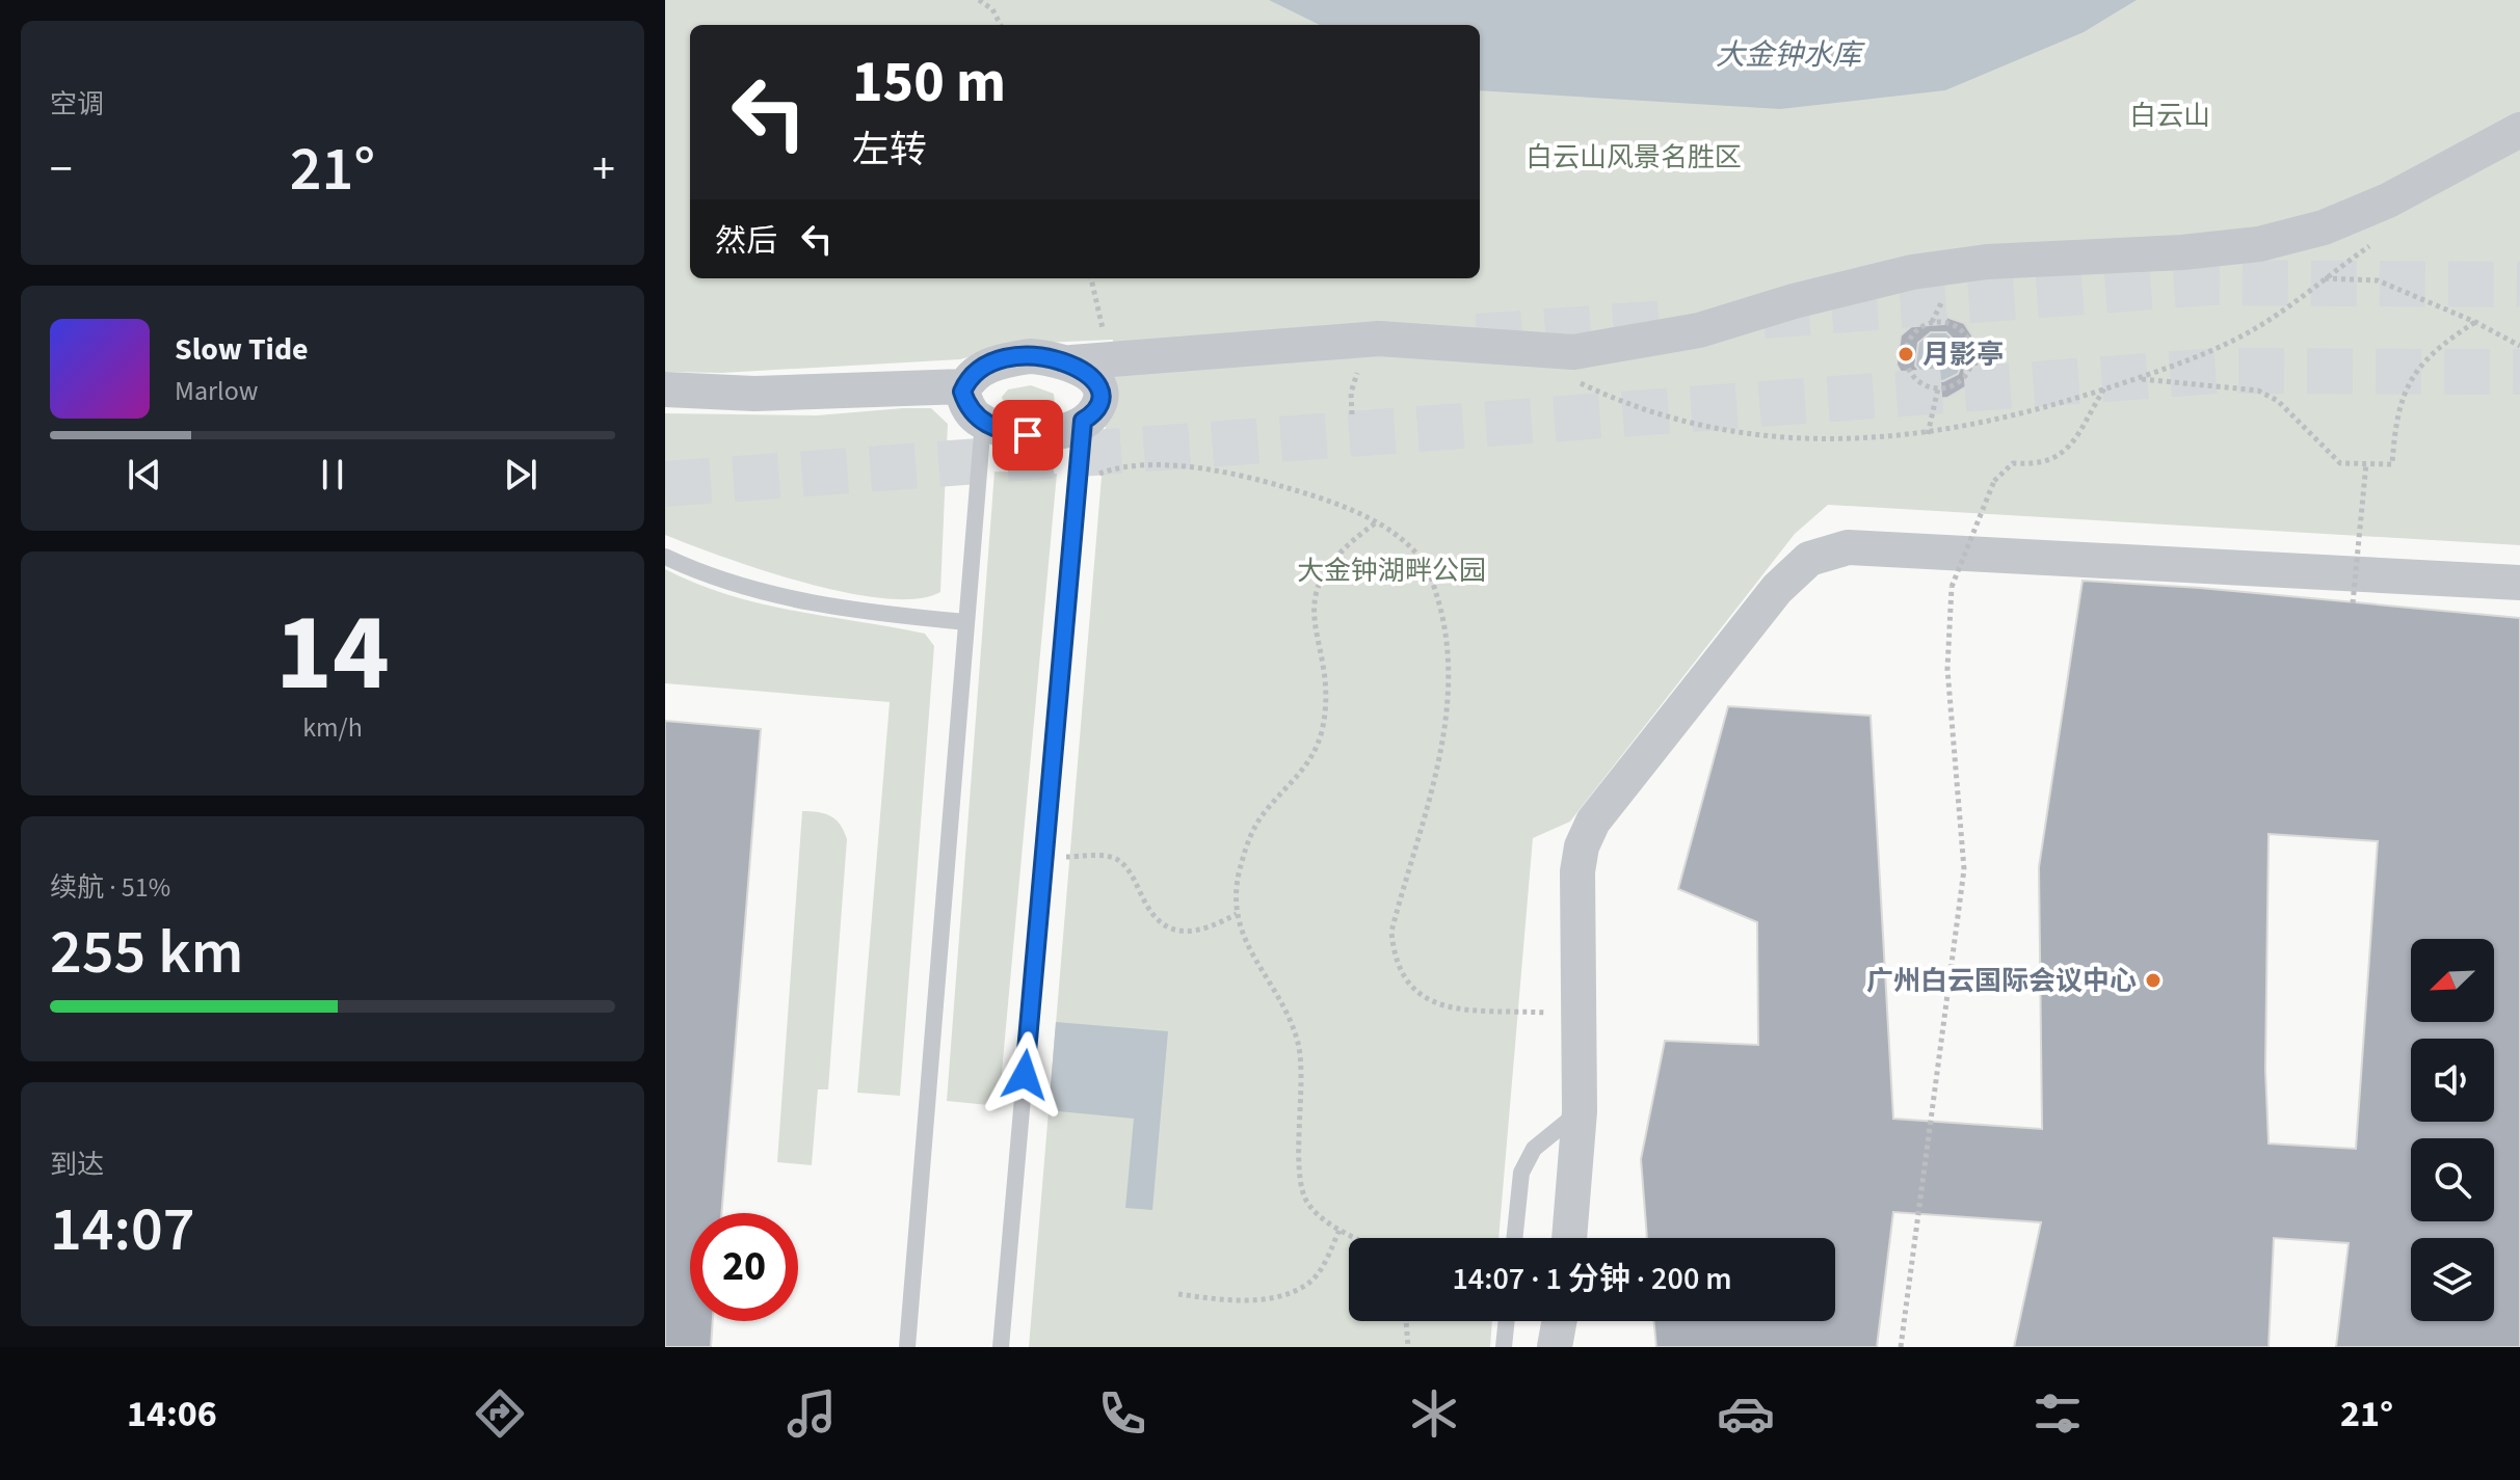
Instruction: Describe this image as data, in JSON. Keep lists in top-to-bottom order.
{
  "water": ["大金钟水库"],
  "parks": ["白云山", "白云山风景名胜区", "大金钟湖畔公园"],
  "places": ["月影亭", "广州白云国际会议中心"],
  "north": "bottom left",
  "page": {
    "tile": [
      "空调",
      ["14", "km/h"],
      ["续航 · 51%", "255 km"],
      ["到达", "14:07"]
    ],
    "turn": ["150 m", "左转"],
    "heat": ["−", "21°", "+"],
    "then": "然后",
    "song": ["Slow Tide", "Marlow"],
    "limit": "20",
    "trip": "14:07 · 1 分钟 · 200 m",
    "tabs": ["14:06", "21°"]
  }
}
